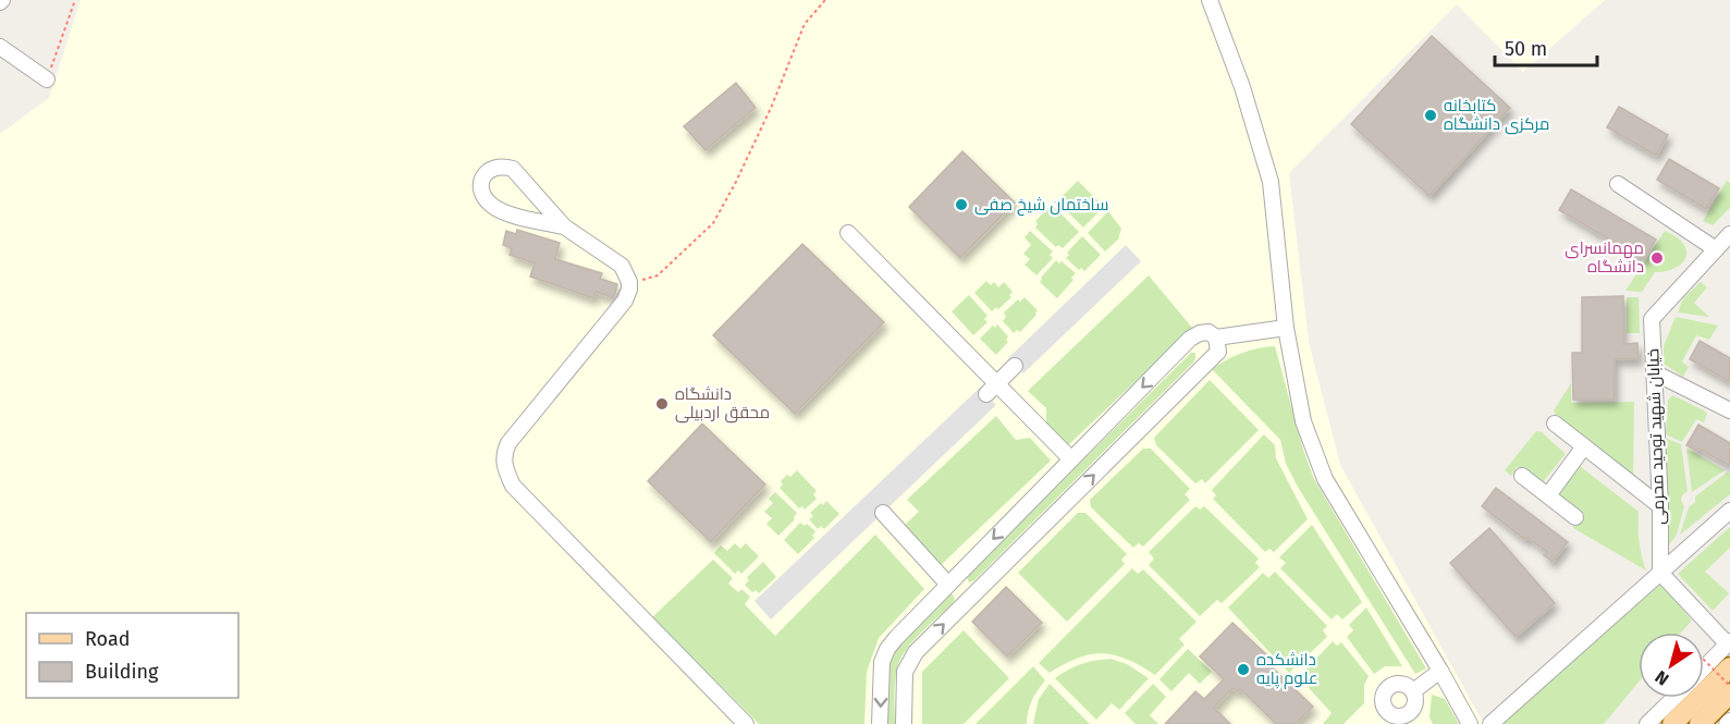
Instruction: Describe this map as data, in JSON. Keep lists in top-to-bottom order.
{
  "streets": {
    "street": ["خیابان شهید توحید محرمی"]
  },
  "places": [
    "کتابخانه مرکزی دانشگاه",
    "ساختمان شیخ صفی",
    "مهمانسرای دانشگاه",
    "دانشگاه محقق اردبیلی",
    "دانشکده علوم پایه"
  ],
  "legend": ["Road", "Building"],
  "scale_bar": "50 m",
  "north": "bottom left"
}
